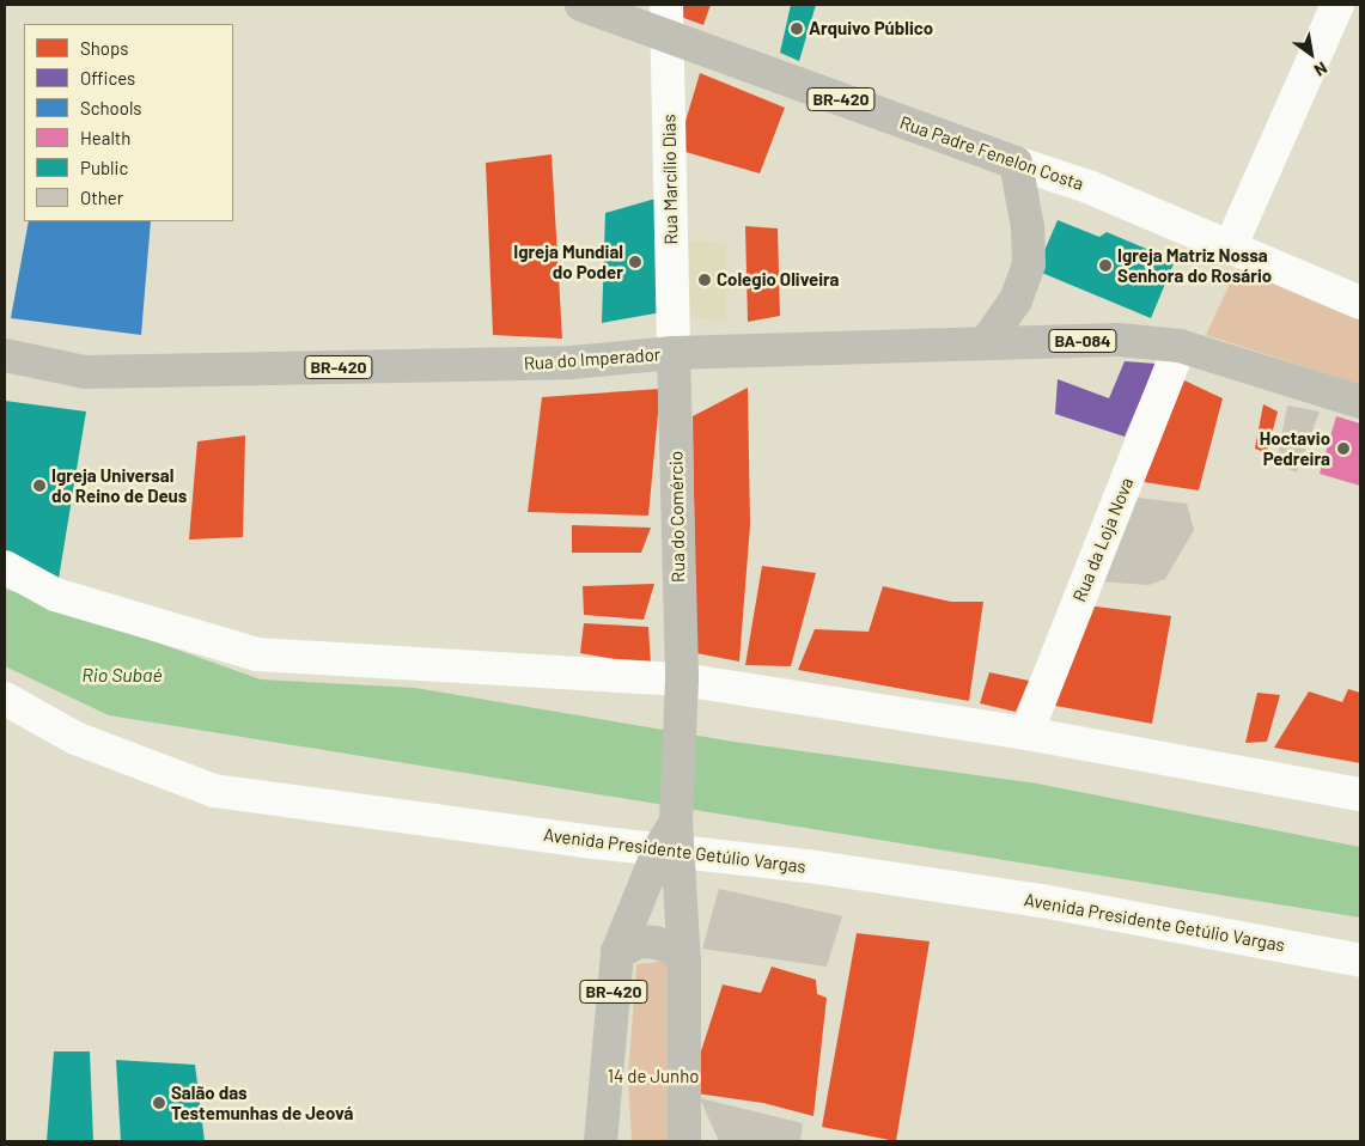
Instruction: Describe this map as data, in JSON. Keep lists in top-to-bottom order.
{
  "streets": {
    "main road": [
      "BR-420",
      "Rua Padre Fenelon Costa",
      "BA-084",
      "Rua do Imperador",
      "Rua do Comércio"
    ],
    "street": ["Rua Marcílio Dias", "Rua da Loja Nova", "Avenida Presidente Getúlio Vargas"]
  },
  "crossings": [
    ["BR-420", "Rua do Comércio"],
    ["BR-420", "Avenida Presidente Getúlio Vargas"],
    ["Rua Padre Fenelon Costa", "Rua Marcílio Dias"],
    ["Rua Marcílio Dias", "Rua do Imperador"],
    ["Rua Marcílio Dias", "Rua do Comércio"],
    ["BA-084", "Rua do Imperador"],
    ["BA-084", "Rua da Loja Nova"],
    ["Rua do Imperador", "Rua do Comércio"],
    ["Rua do Imperador", "Rua da Loja Nova"]
  ],
  "water": ["Rio Subaé"],
  "parks": ["14 de Junho"],
  "places": [
    "Arquivo Público",
    "Igreja Mundial do Poder",
    "Igreja Matriz Nossa Senhora do Rosário",
    "Colegio Oliveira",
    "Hoctavio Pedreira",
    "Igreja Universal do Reino de Deus",
    "Salão das Testemunhas de Jeová"
  ],
  "legend": [
    "Shops",
    "Offices",
    "Schools",
    "Health",
    "Public",
    "Other"
  ],
  "north": "bottom right"
}
